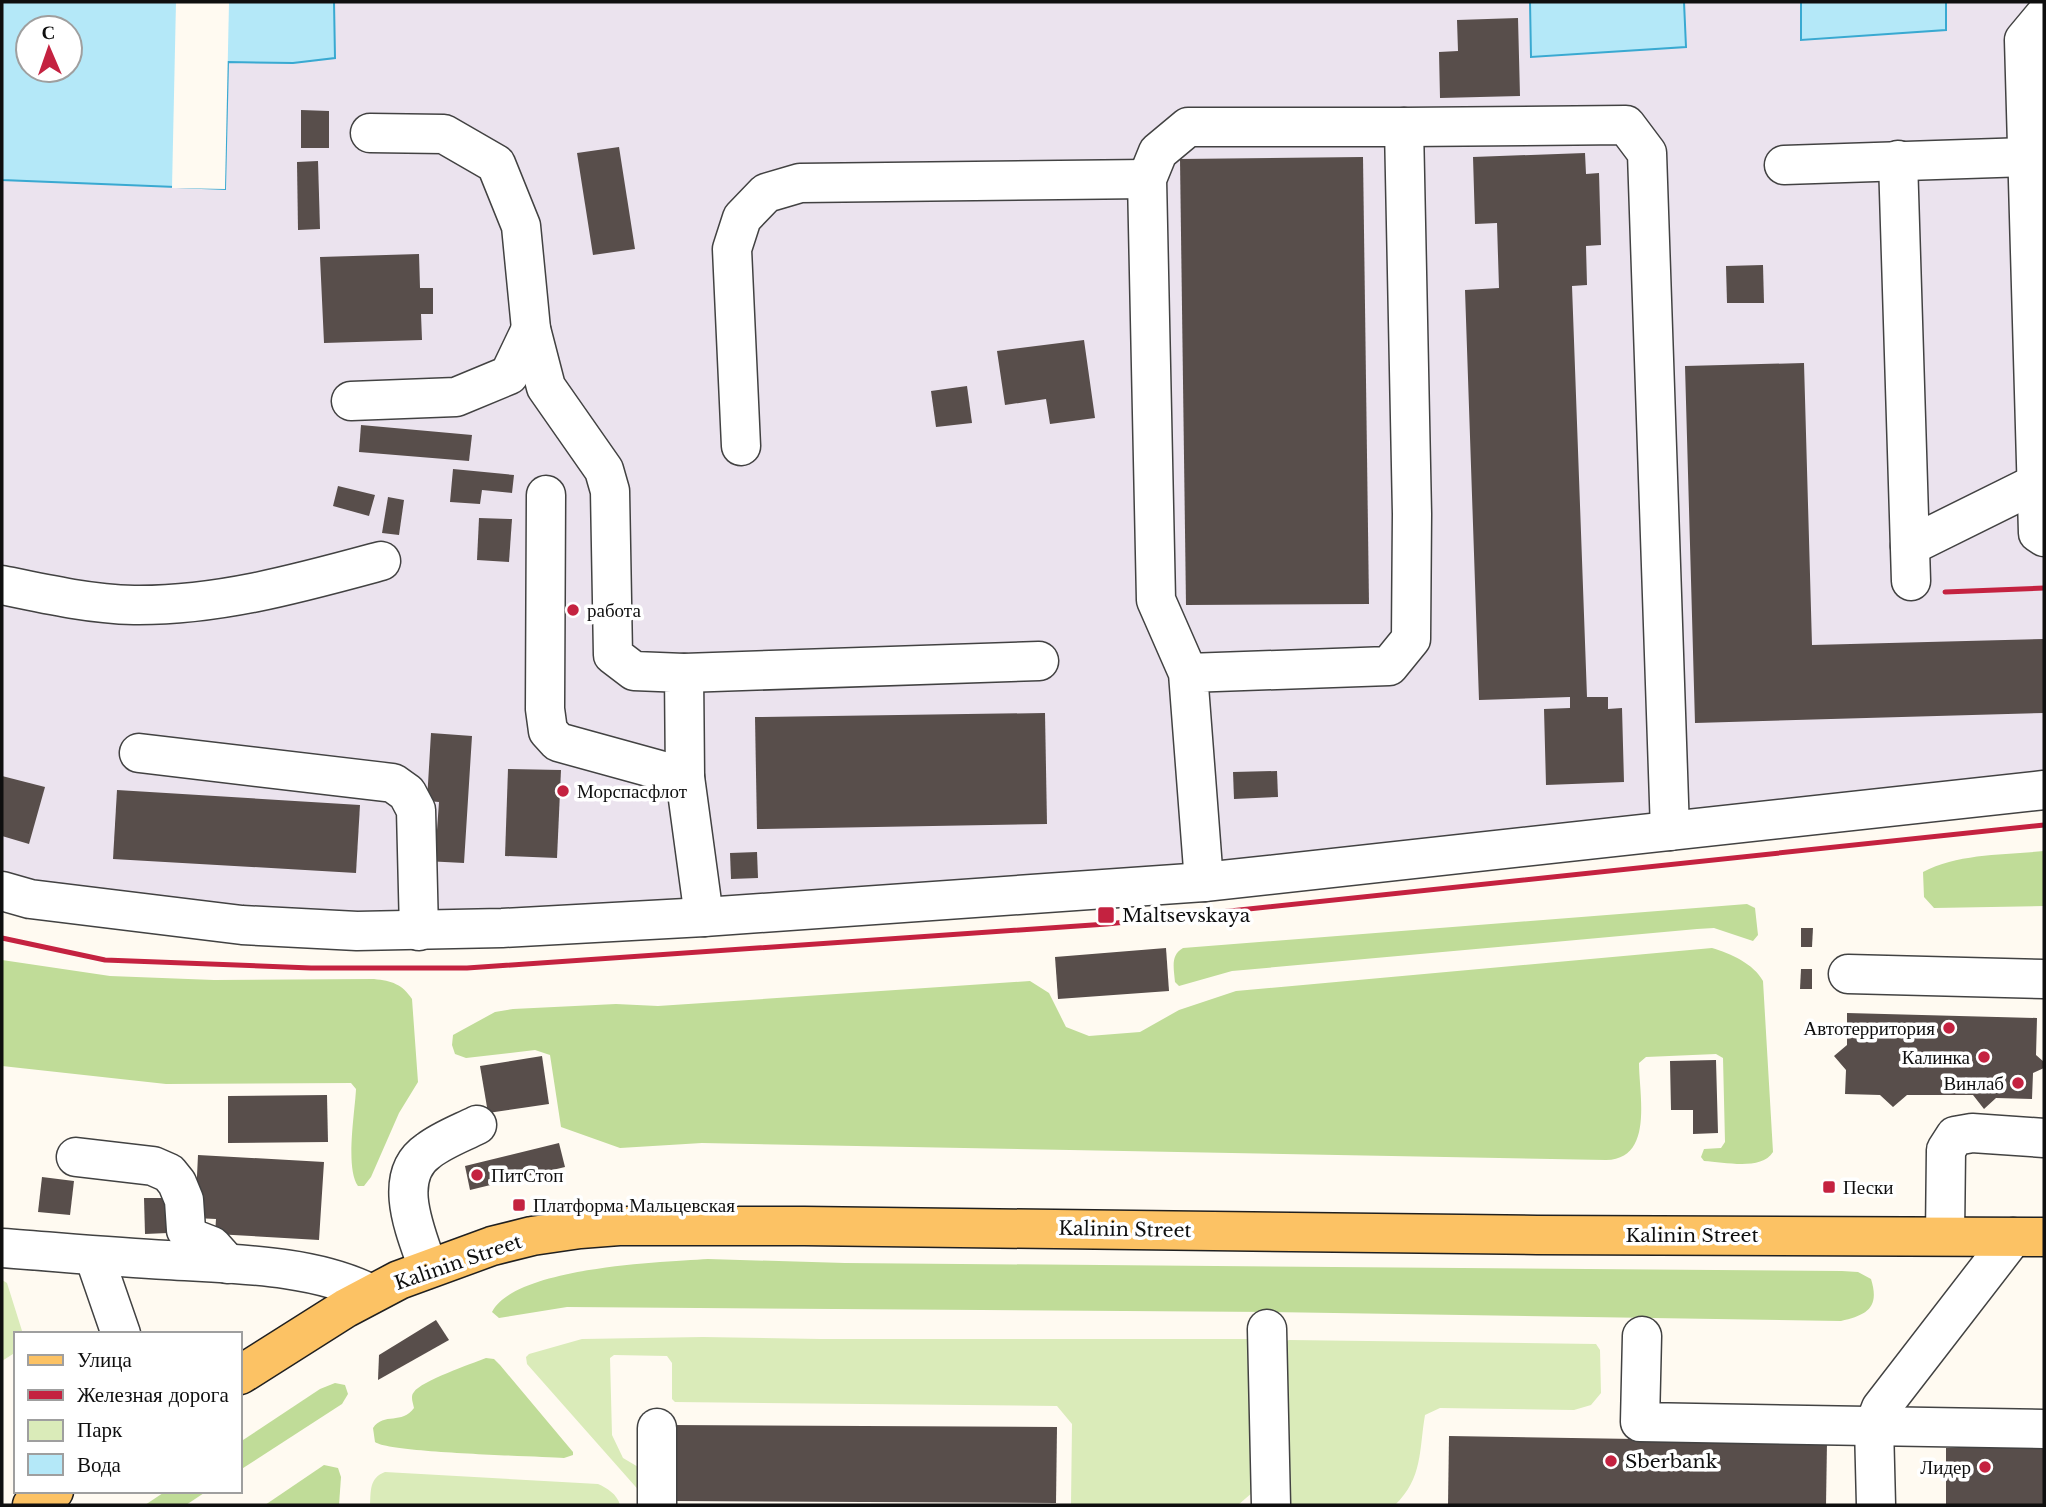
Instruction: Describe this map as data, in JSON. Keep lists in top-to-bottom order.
{
  "streets": {
    "main road": ["Kalinin Street"]
  },
  "places": {
    "other": [
      "работа",
      "Морспасфлот",
      "Автотерритория",
      "Калинка",
      "Винлаб",
      "ПитСтоп",
      "Sberbank",
      "Лидер"
    ],
    "transit": ["Maltsevskaya", "Пески", "Платформа Мальцевская"]
  },
  "legend": [
    "Улица",
    "Железная дорога",
    "Парк",
    "Вода"
  ],
  "north": "top"
}
